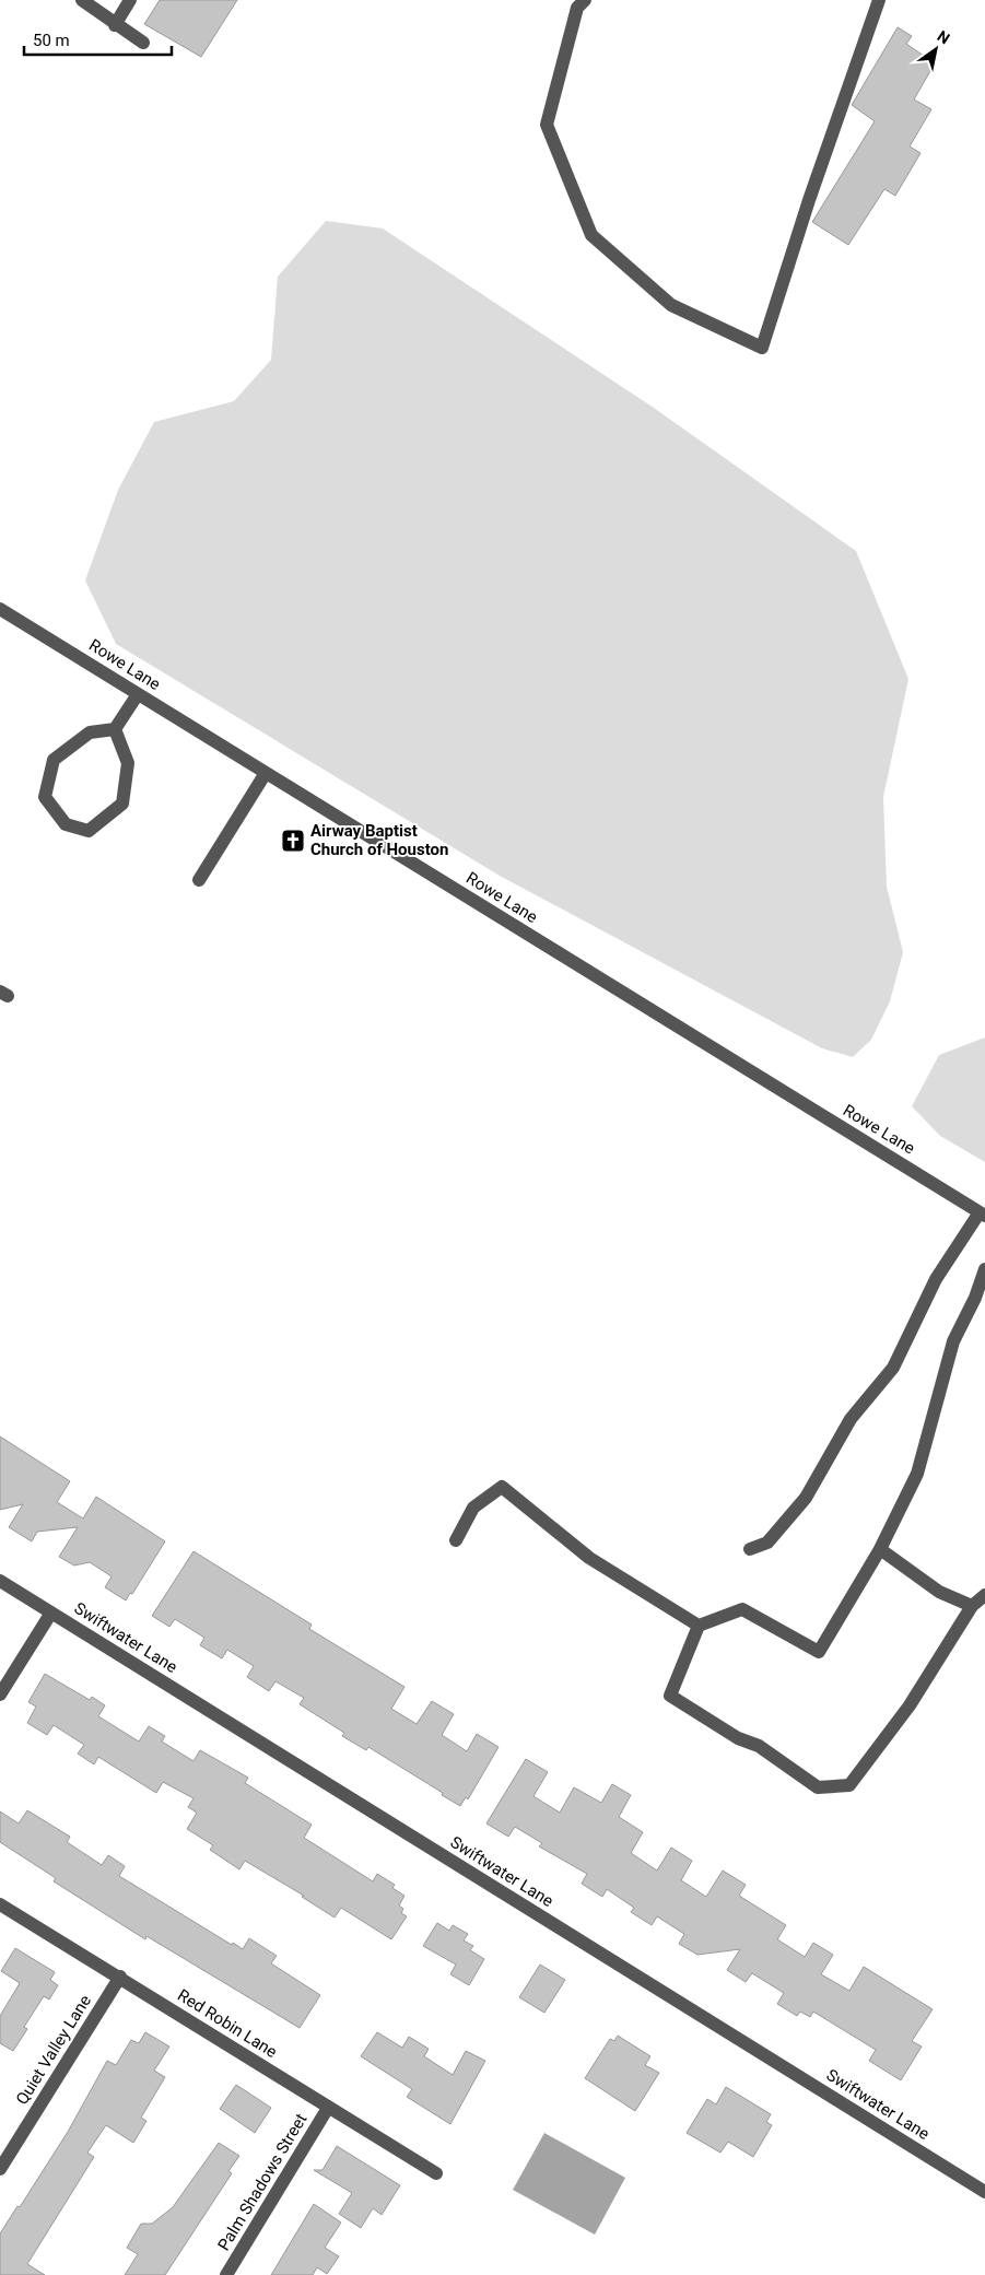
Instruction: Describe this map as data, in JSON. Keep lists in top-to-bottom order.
{
  "streets": {
    "street": [
      "Rowe Lane",
      "Swiftwater Lane",
      "Red Robin Lane",
      "Quiet Valley Lane",
      "Palm Shadows Street"
    ]
  },
  "crossings": [
    ["Red Robin Lane", "Quiet Valley Lane"],
    ["Red Robin Lane", "Palm Shadows Street"]
  ],
  "places": {
    "church": ["Airway Baptist Church of Houston"]
  },
  "scale_bar": "50 m",
  "north": "top right"
}
